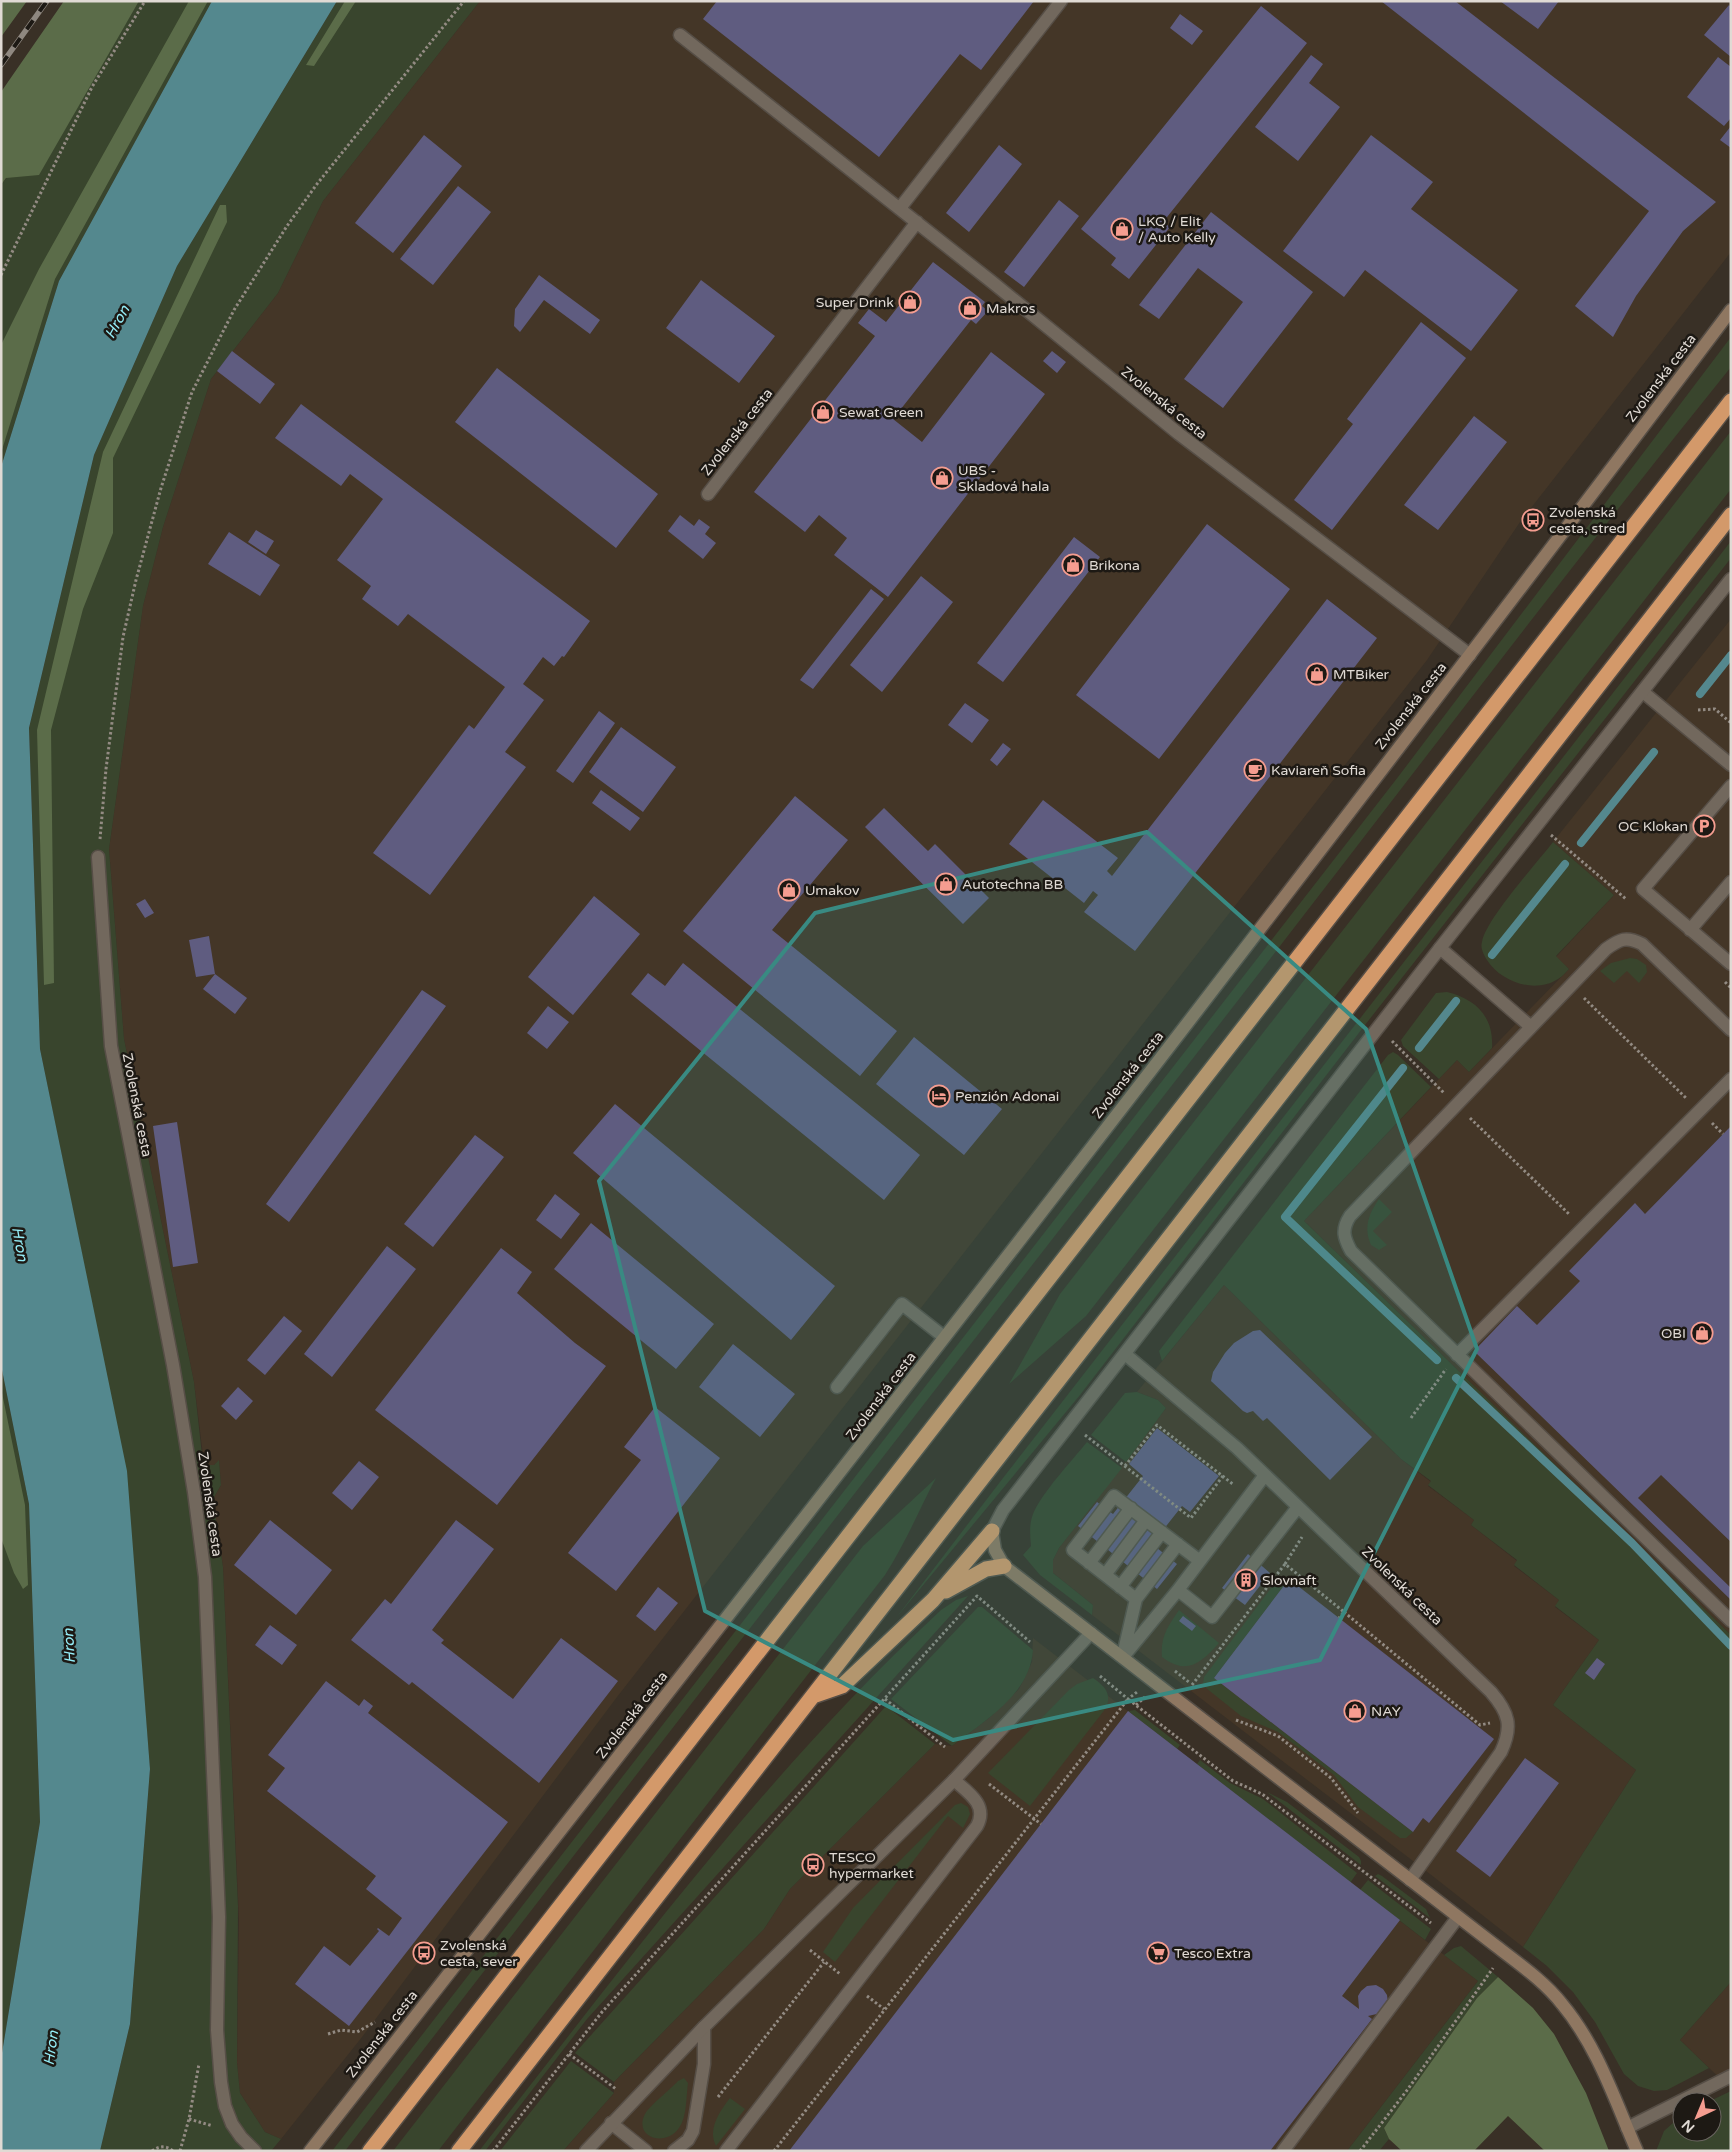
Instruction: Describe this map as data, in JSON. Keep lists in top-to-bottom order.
{
  "streets": {
    "main road": ["Zvolenská cesta"]
  },
  "water": ["Hron"],
  "places": {
    "shop": [
      "LKQ / Elit / Auto Kelly",
      "Super Drink",
      "Makros",
      "Sewat Green",
      "UBS - Skladová hala",
      "Brikona",
      "MTBiker",
      "Autotechna BB",
      "Umakov",
      "OBI",
      "NAY"
    ],
    "bus stop": ["Zvolenská cesta, stred", "TESCO hypermarket", "Zvolenská cesta, sever"],
    "cafe": ["Kaviareň Sofia"],
    "parking": ["OC Klokan"],
    "hotel": ["Penzión Adonai"],
    "building": ["Slovnaft"],
    "supermarket": ["Tesco Extra"]
  },
  "north": "bottom left"
}
